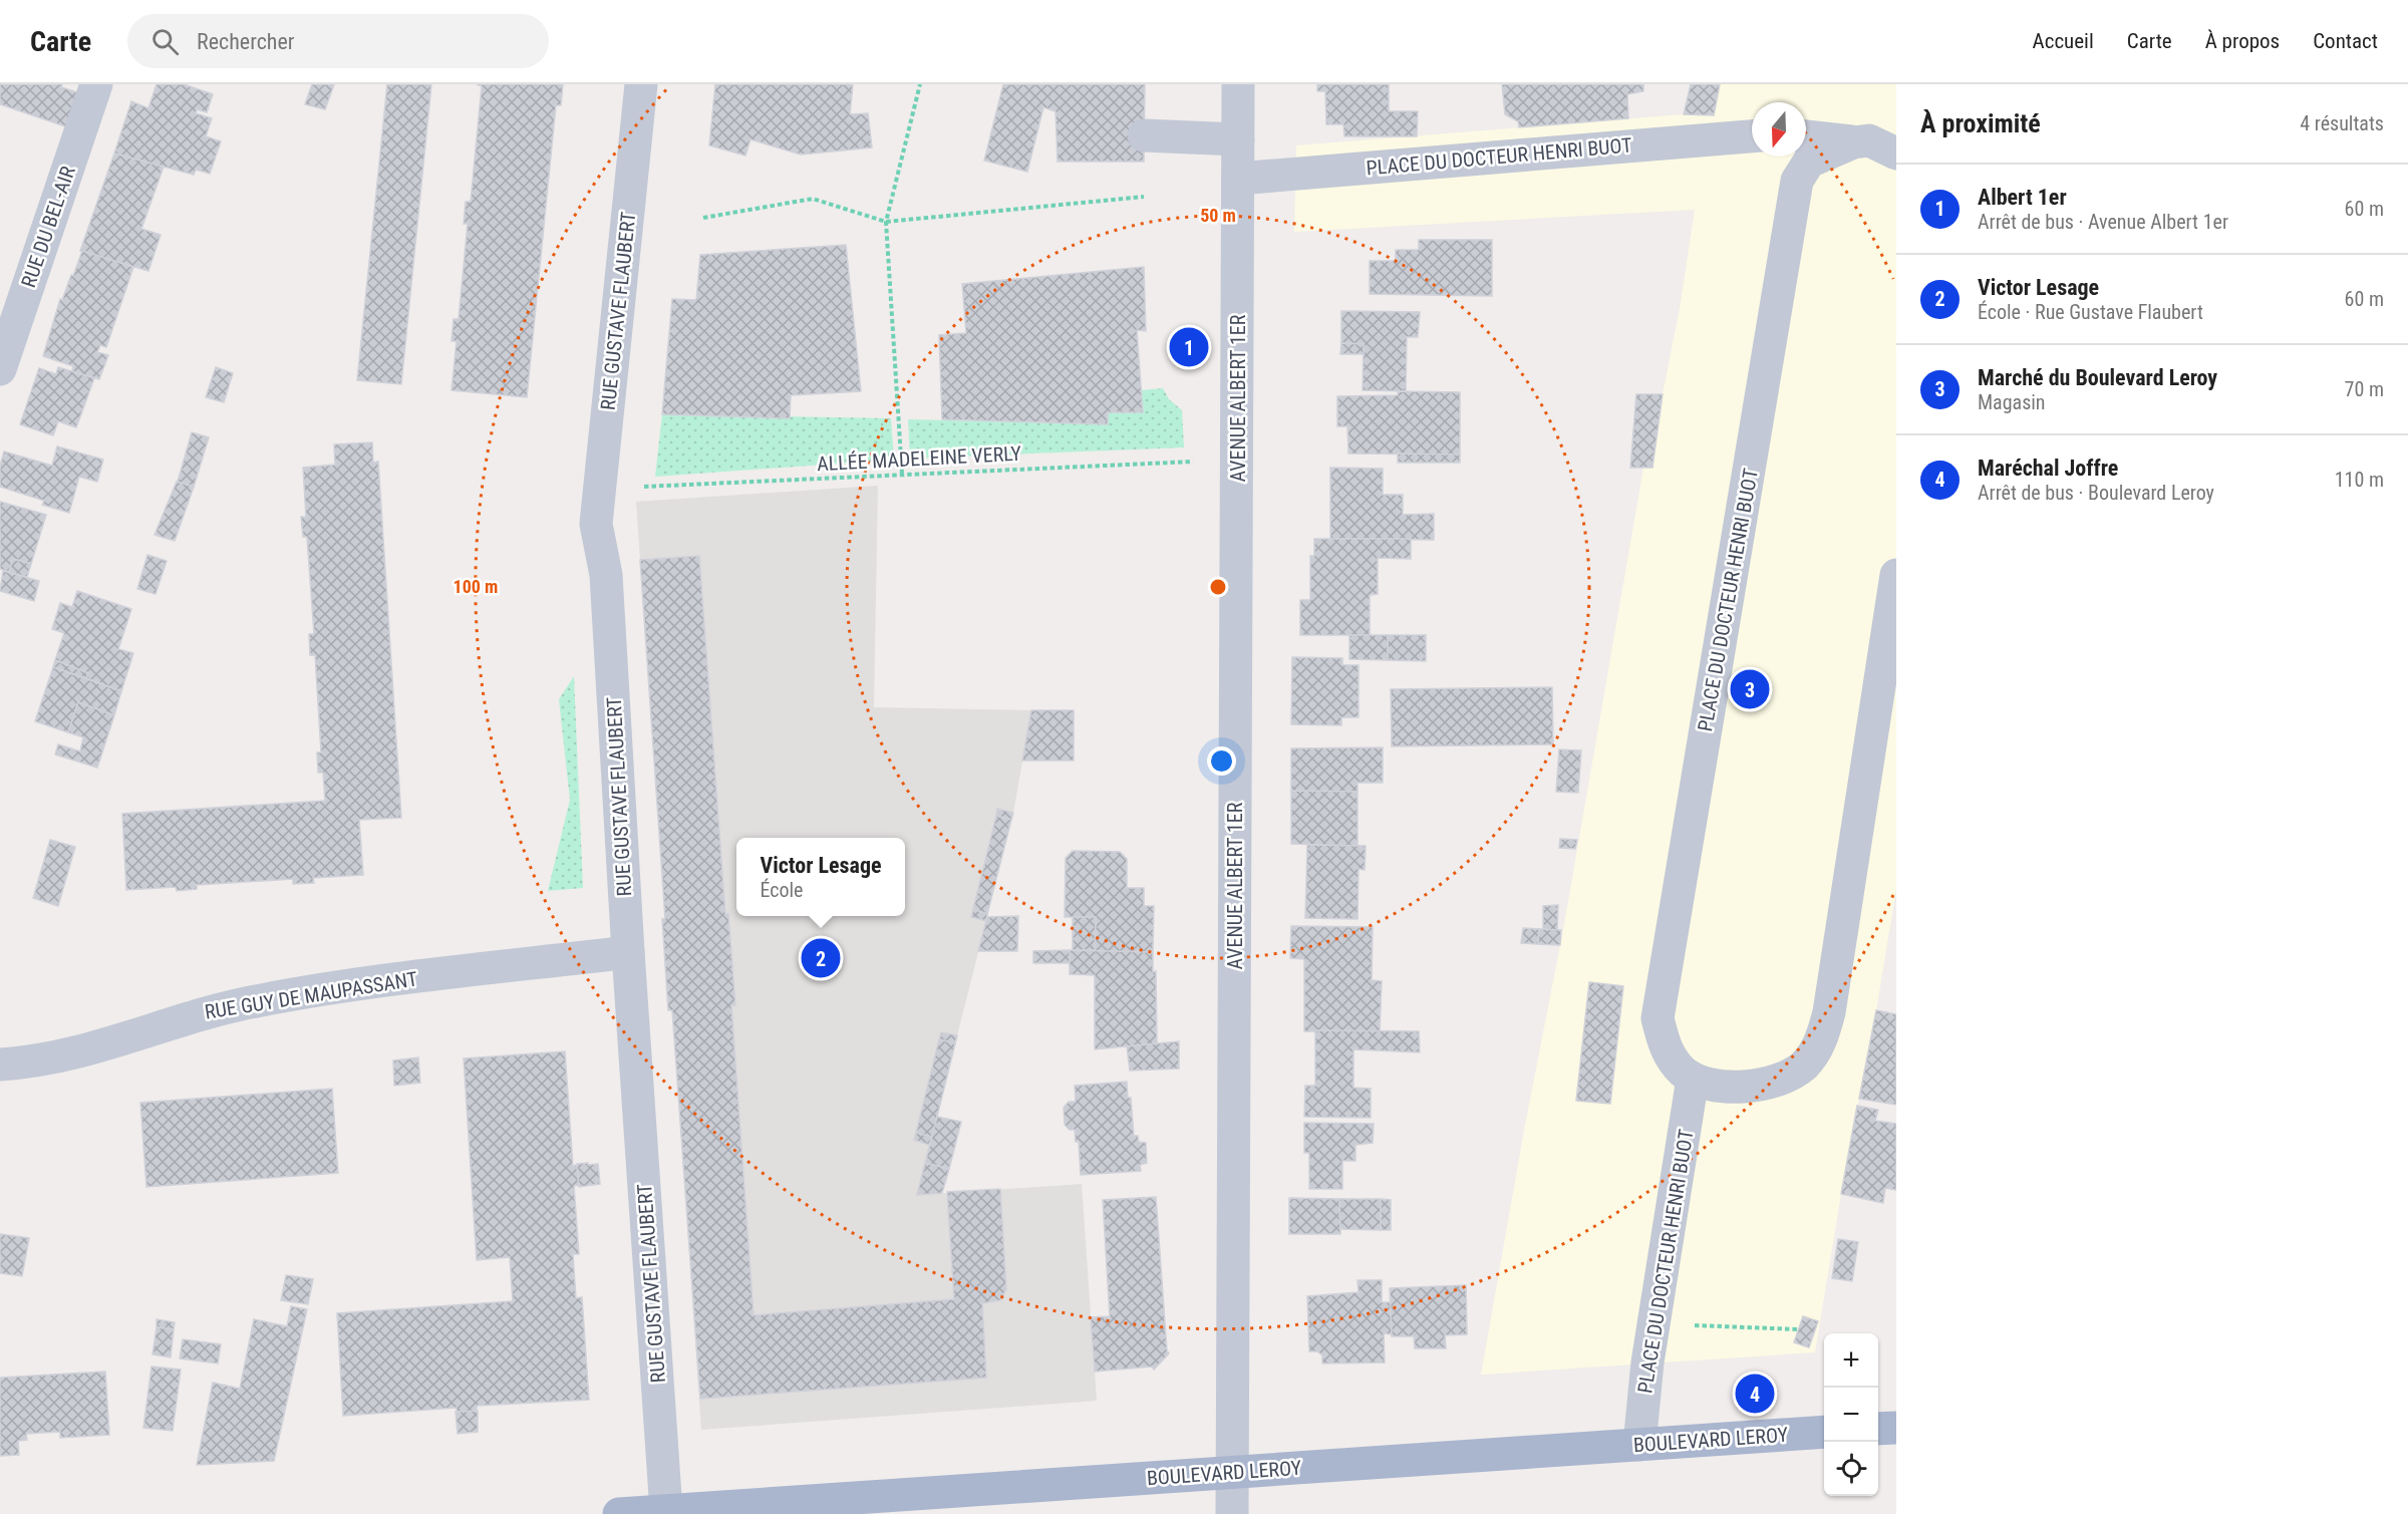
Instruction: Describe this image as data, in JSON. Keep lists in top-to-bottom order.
{
  "streets": {
    "main road": ["BOULEVARD LEROY"],
    "street": [
      "PLACE DU DOCTEUR HENRI BUOT",
      "RUE DU BEL-AIR",
      "RUE GUSTAVE FLAUBERT",
      "AVENUE ALBERT 1ER",
      "RUE GUY DE MAUPASSANT"
    ],
    "path": ["ALLÉE MADELEINE VERLY"]
  },
  "crossings": [
    ["PLACE DU DOCTEUR HENRI BUOT", "AVENUE ALBERT 1ER"],
    ["PLACE DU DOCTEUR HENRI BUOT", "BOULEVARD LEROY"],
    ["RUE GUSTAVE FLAUBERT", "RUE GUY DE MAUPASSANT"],
    ["RUE GUSTAVE FLAUBERT", "BOULEVARD LEROY"],
    ["AVENUE ALBERT 1ER", "BOULEVARD LEROY"]
  ],
  "north": "bottom",
  "page": {
    "header": "Carte",
    "search": "Rechercher",
    "nav": [
      "Accueil",
      "Carte",
      "À propos",
      "Contact"
    ],
    "heading": ["À proximité", "4 résultats"],
    "list": [
      {
        "mark": "1",
        "name": "Albert 1er",
        "note": "Arrêt de bus · Avenue Albert 1er",
        "value": "60 m"
      },
      {
        "mark": "2",
        "name": "Victor Lesage",
        "note": "École · Rue Gustave Flaubert",
        "value": "60 m"
      },
      {
        "mark": "3",
        "name": "Marché du Boulevard Leroy",
        "note": "Magasin",
        "value": "70 m"
      },
      {
        "mark": "4",
        "name": "Maréchal Joffre",
        "note": "Arrêt de bus · Boulevard Leroy",
        "value": "110 m"
      }
    ],
    "pins": [
      "1",
      "3",
      "2",
      "4"
    ],
    "popup": ["Victor Lesage", "École"],
    "map_buttons": ["+", "−"]
  },
  "rings": ["50 m", "100 m"]
}
